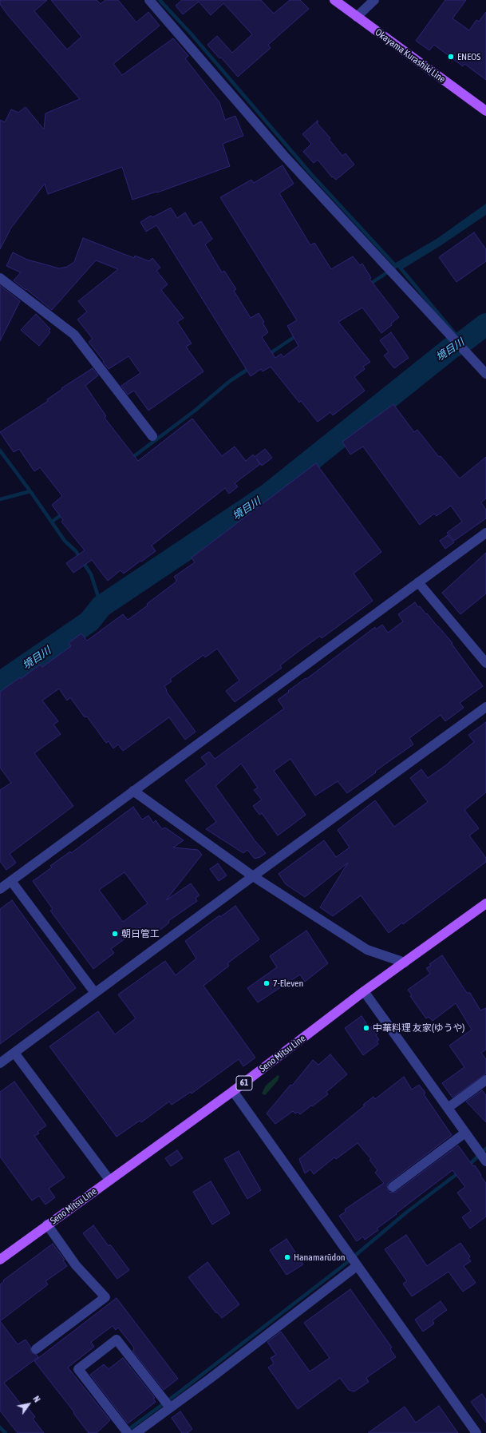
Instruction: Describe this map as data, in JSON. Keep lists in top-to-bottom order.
{
  "streets": {
    "main road": ["Okayama Kurashiki Line", "Seno Mitsu Line", "61"]
  },
  "water": ["境目川"],
  "places": [
    "ENEOS",
    "朝日管工",
    "7-Eleven",
    "中華料理 友家(ゆうや)",
    "Hanamarūdon"
  ],
  "north": "top right"
}
